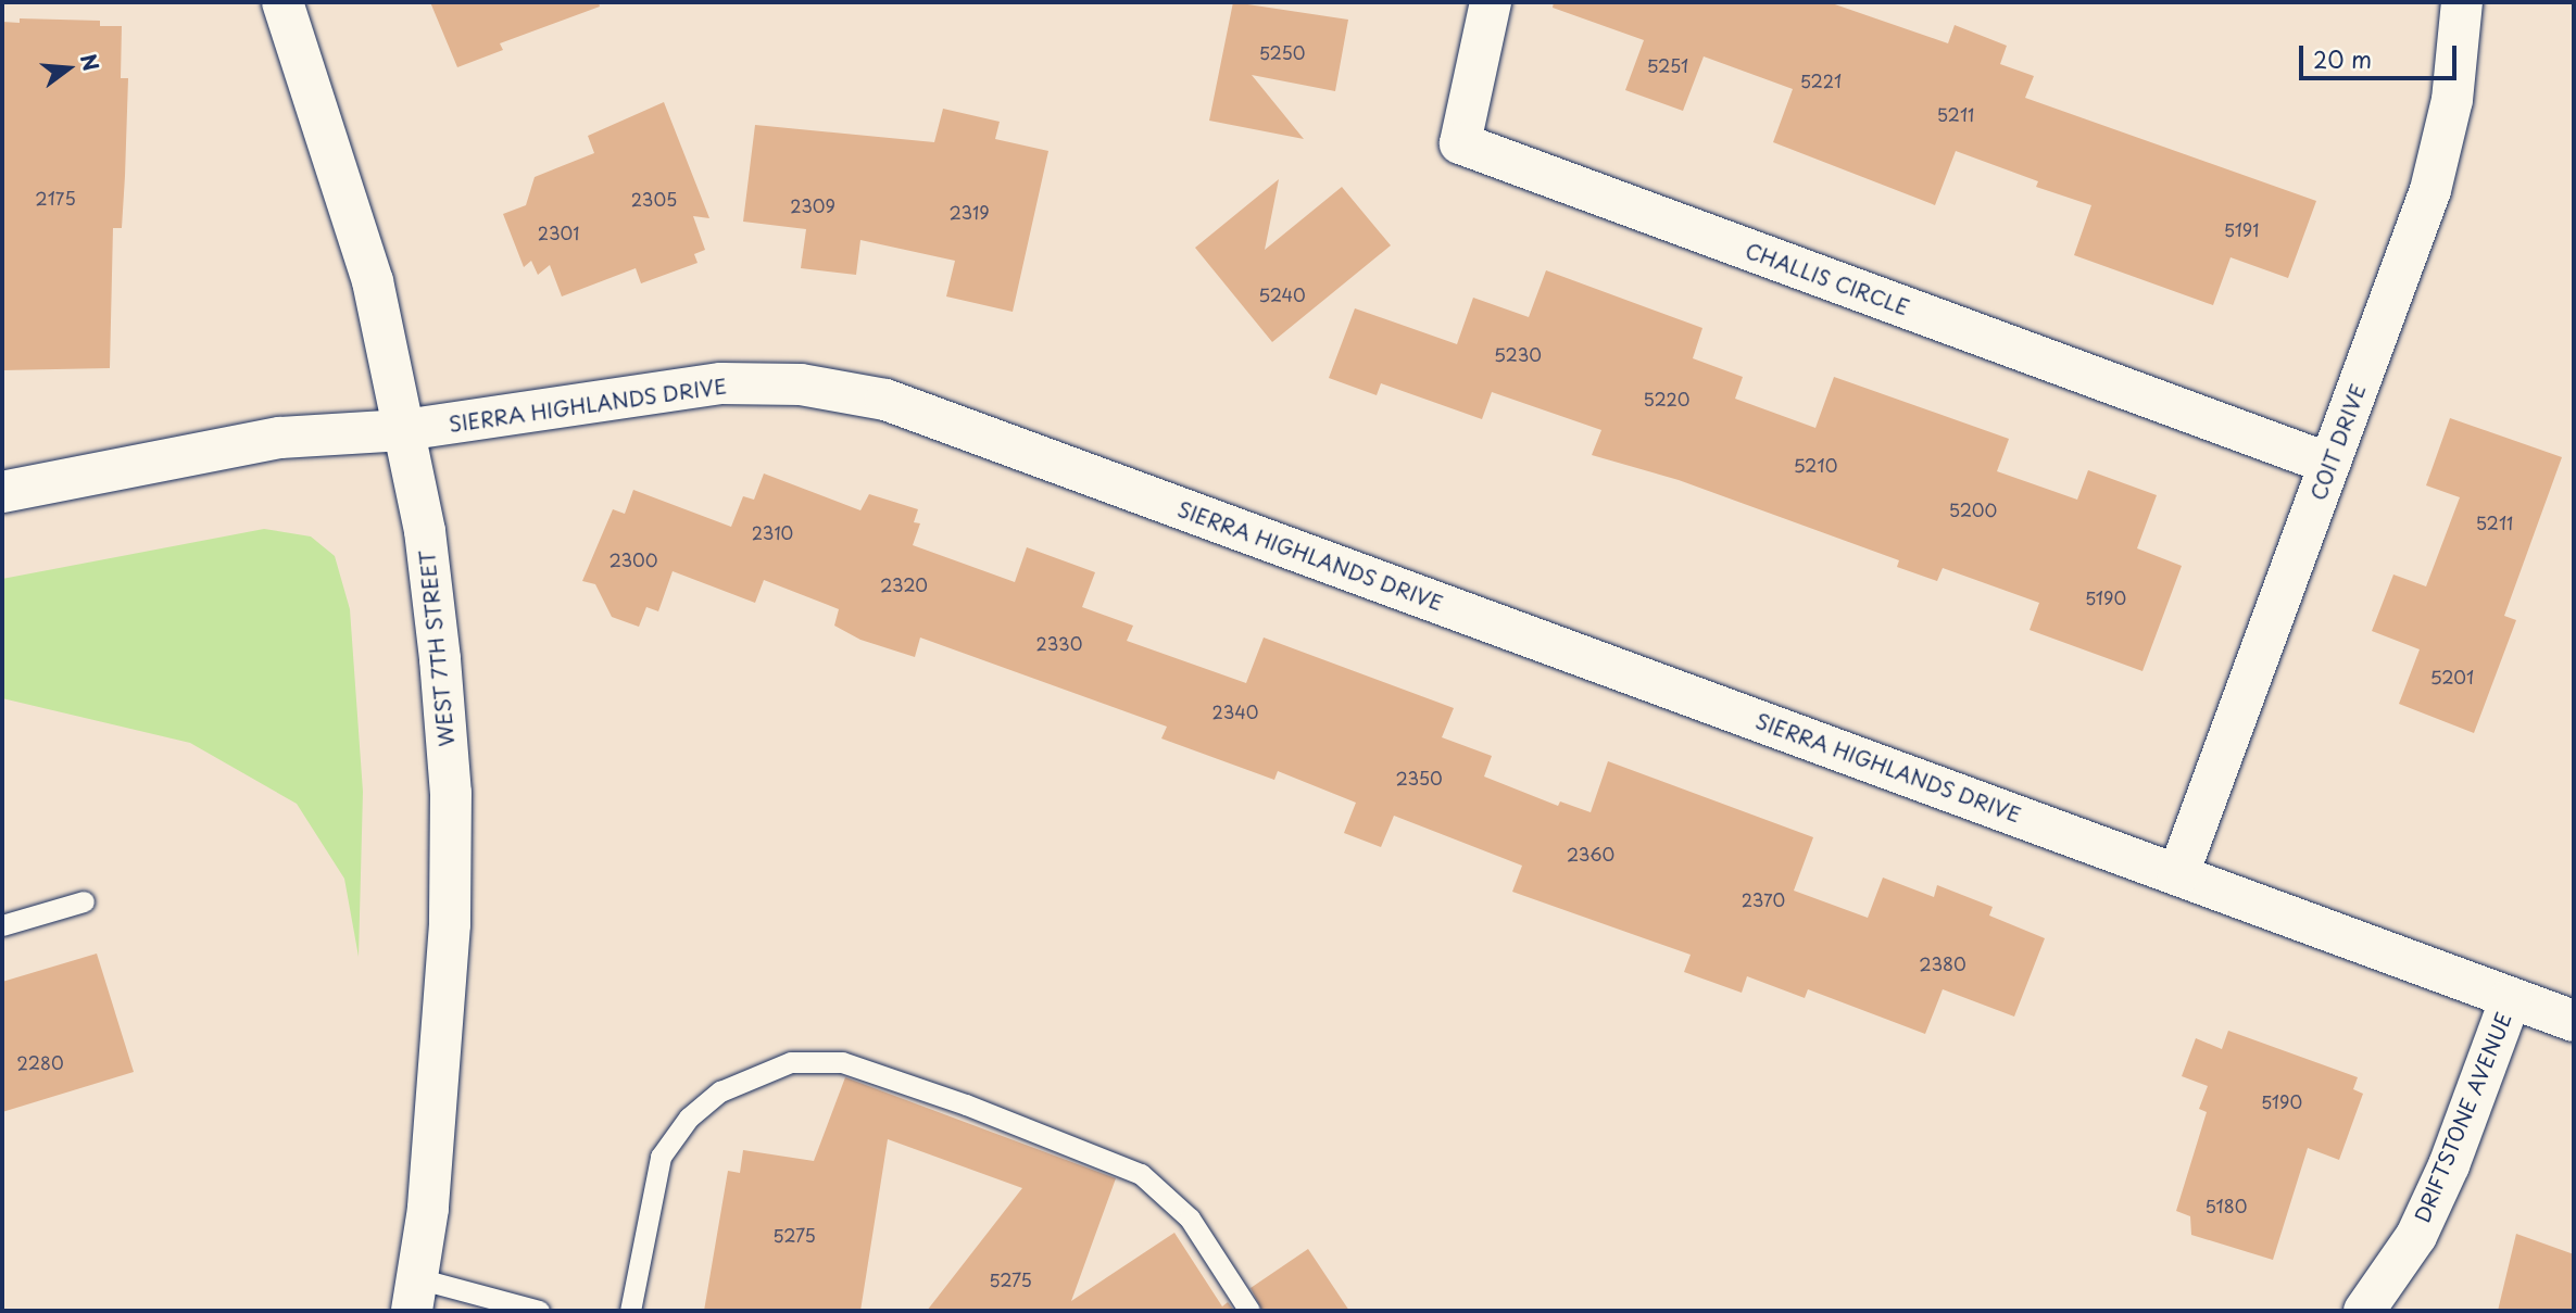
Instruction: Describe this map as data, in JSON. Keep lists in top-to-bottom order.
{
  "streets": {
    "street": [
      "CHALLIS CIRCLE",
      "SIERRA HIGHLANDS DRIVE",
      "COIT DRIVE",
      "WEST 7TH STREET",
      "DRIFTSTONE AVENUE"
    ]
  },
  "crossings": [
    ["CHALLIS CIRCLE", "COIT DRIVE"],
    ["SIERRA HIGHLANDS DRIVE", "COIT DRIVE"],
    ["SIERRA HIGHLANDS DRIVE", "WEST 7TH STREET"],
    ["SIERRA HIGHLANDS DRIVE", "DRIFTSTONE AVENUE"]
  ],
  "house_numbers": [
    "5250",
    "5251",
    "5221",
    "5211",
    "2175",
    "2305",
    "2309",
    "2319",
    "5191",
    "2301",
    "5240",
    "5230",
    "5220",
    "5210",
    "5200",
    "5211",
    "2310",
    "2300",
    "2320",
    "5190",
    "2330",
    "5201",
    "2340",
    "2350",
    "2360",
    "2370",
    "2380",
    "2280",
    "5190",
    "5180",
    "5275",
    "5275"
  ],
  "scale_bar": "20 m",
  "north": "right"
}
